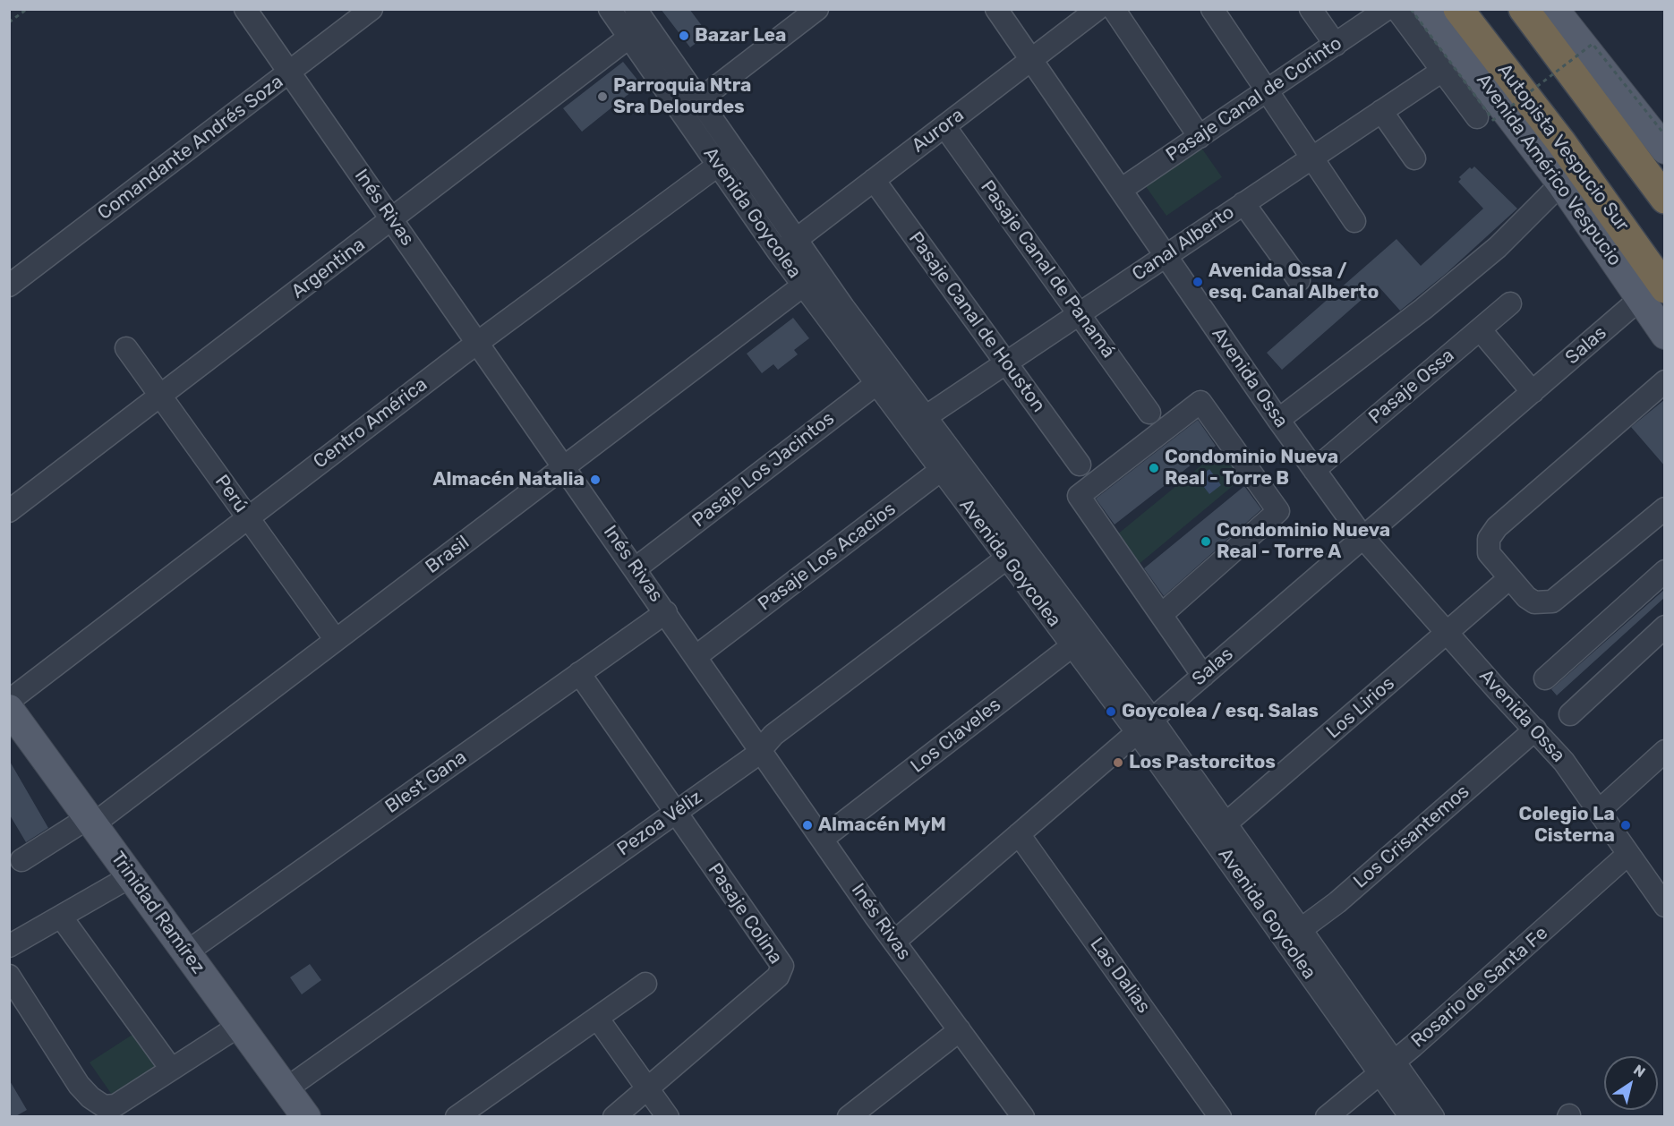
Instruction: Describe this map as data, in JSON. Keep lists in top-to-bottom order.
{
  "streets": {
    "highway": ["Autopista Vespucio Sur"],
    "main road": ["Avenida Américo Vespucio", "Trinidad Ramírez"],
    "street": [
      "Pasaje Canal de Corinto",
      "Aurora",
      "Comandante Andrés Soza",
      "Inés Rivas",
      "Avenida Goycolea",
      "Canal Alberto",
      "Argentina",
      "Pasaje Canal de Panamá",
      "Pasaje Canal de Houston",
      "Salas",
      "Avenida Ossa",
      "Pasaje Ossa",
      "Centro América",
      "Pasaje Los Jacintos",
      "Perú",
      "Brasil",
      "Pasaje Los Acacios",
      "Los Lirios",
      "Los Claveles",
      "Blest Gana",
      "Pezoa Véliz",
      "Los Crisantemos",
      "Pasaje Colina",
      "Las Dalias",
      "Rosario de Santa Fe"
    ]
  },
  "crossings": [
    ["Pasaje Canal de Corinto", "Avenida Ossa"],
    ["Aurora", "Avenida Goycolea"],
    ["Aurora", "Pasaje Canal de Panamá"],
    ["Aurora", "Pasaje Canal de Houston"],
    ["Aurora", "Avenida Ossa"],
    ["Comandante Andrés Soza", "Inés Rivas"],
    ["Autopista Vespucio Sur", "Avenida Américo Vespucio"],
    ["Autopista Vespucio Sur", "Salas"],
    ["Avenida Américo Vespucio", "Salas"],
    ["Inés Rivas", "Argentina"],
    ["Inés Rivas", "Salas"],
    ["Inés Rivas", "Centro América"],
    ["Inés Rivas", "Pasaje Los Jacintos"],
    ["Inés Rivas", "Brasil"],
    ["Inés Rivas", "Pasaje Los Acacios"],
    ["Inés Rivas", "Los Claveles"],
    ["Inés Rivas", "Blest Gana"],
    ["Inés Rivas", "Pezoa Véliz"],
    ["Avenida Goycolea", "Canal Alberto"],
    ["Avenida Goycolea", "Argentina"],
    ["Avenida Goycolea", "Salas"],
    ["Avenida Goycolea", "Centro América"],
    ["Avenida Goycolea", "Pasaje Los Jacintos"],
    ["Avenida Goycolea", "Brasil"],
    ["Avenida Goycolea", "Pasaje Los Acacios"],
    ["Avenida Goycolea", "Los Lirios"],
    ["Avenida Goycolea", "Los Claveles"],
    ["Avenida Goycolea", "Pezoa Véliz"],
    ["Avenida Goycolea", "Los Crisantemos"],
    ["Avenida Goycolea", "Rosario de Santa Fe"],
    ["Canal Alberto", "Pasaje Canal de Panamá"],
    ["Canal Alberto", "Pasaje Canal de Houston"],
    ["Canal Alberto", "Avenida Ossa"],
    ["Argentina", "Perú"],
    ["Salas", "Avenida Ossa"],
    ["Salas", "Las Dalias"],
    ["Avenida Ossa", "Pasaje Ossa"],
    ["Avenida Ossa", "Los Lirios"],
    ["Avenida Ossa", "Los Crisantemos"],
    ["Avenida Ossa", "Rosario de Santa Fe"],
    ["Centro América", "Perú"],
    ["Perú", "Brasil"],
    ["Brasil", "Trinidad Ramírez"],
    ["Blest Gana", "Trinidad Ramírez"],
    ["Blest Gana", "Pasaje Colina"],
    ["Pezoa Véliz", "Trinidad Ramírez"],
    ["Pezoa Véliz", "Pasaje Colina"]
  ],
  "places": [
    "Bazar Lea",
    "Parroquia Ntra Sra Delourdes",
    "Avenida Ossa / esq. Canal Alberto",
    "Condominio Nueva Real - Torre B",
    "Almacén Natalia",
    "Condominio Nueva Real - Torre A",
    "Goycolea / esq. Salas",
    "Los Pastorcitos",
    "Almacén MyM",
    "Colegio La Cisterna"
  ],
  "north": "top right"
}
